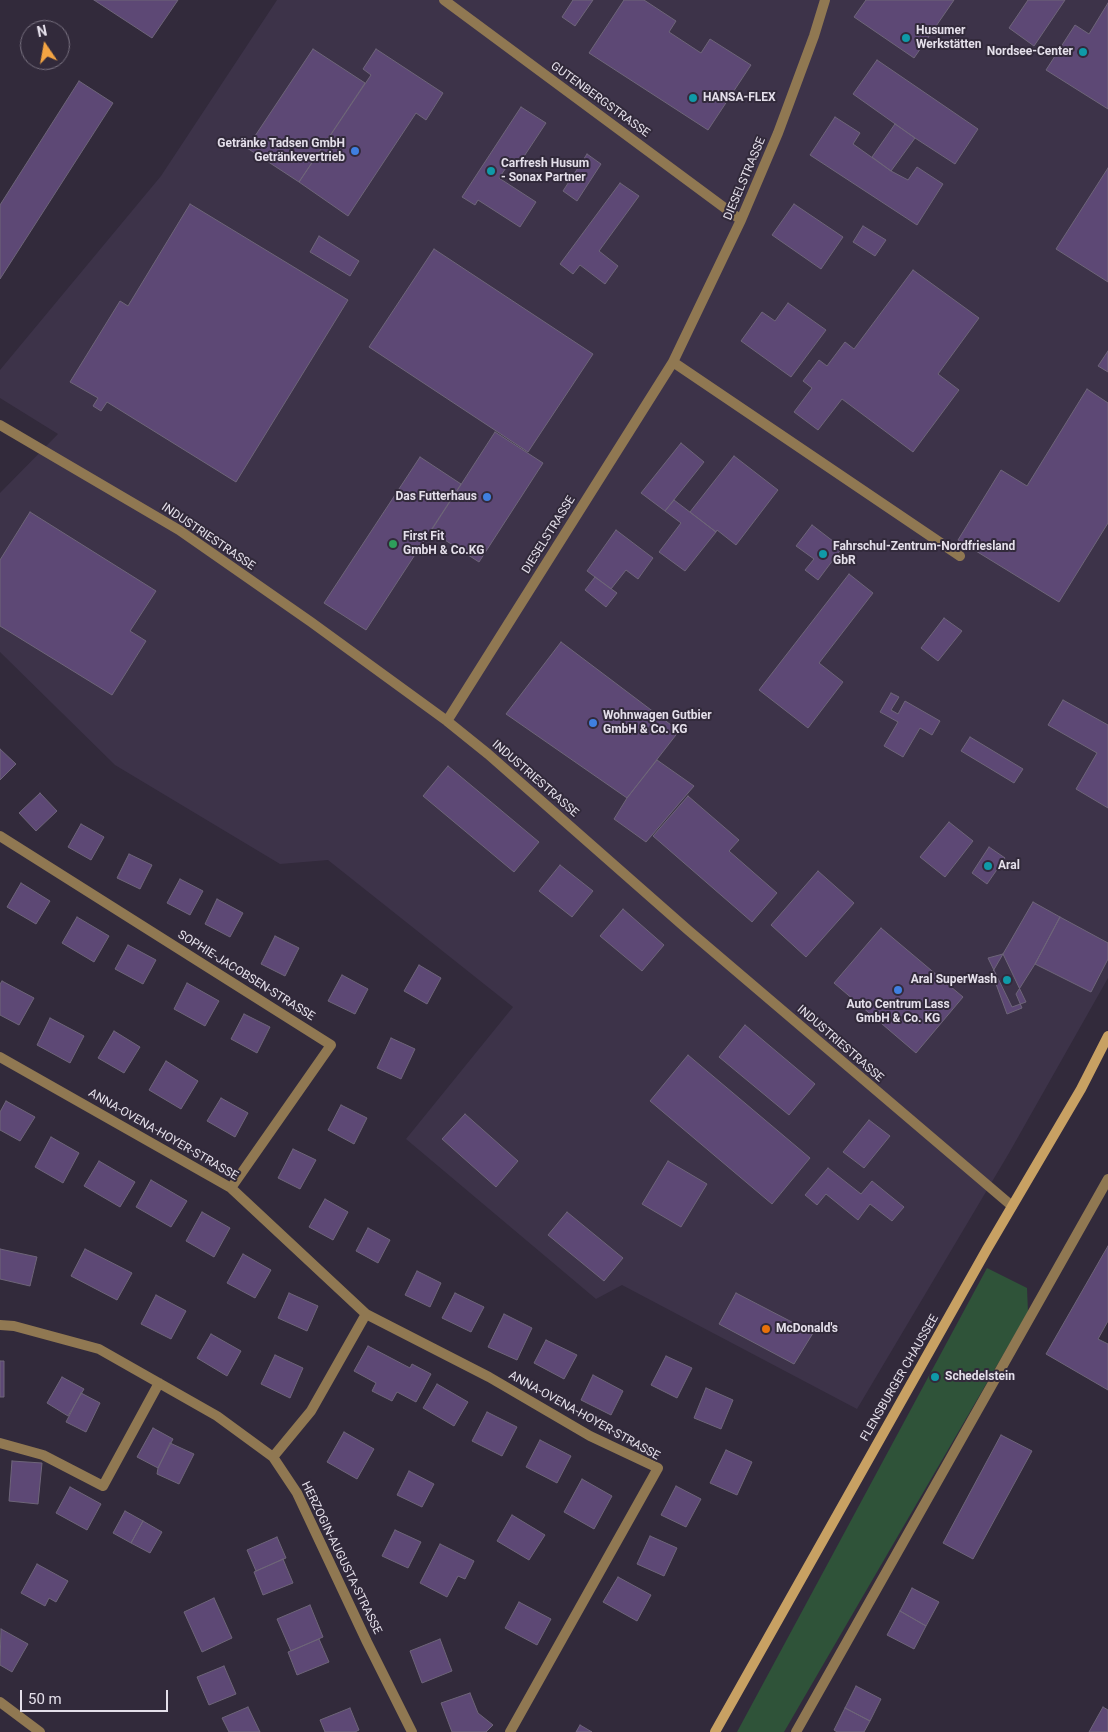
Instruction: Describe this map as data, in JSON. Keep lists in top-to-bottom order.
{
  "streets": {
    "main road": ["FLENSBURGER CHAUSSEE"],
    "street": [
      "GUTENBERGSTRASSE",
      "DIESELSTRASSE",
      "INDUSTRIESTRASSE",
      "SOPHIE-JACOBSEN-STRASSE",
      "ANNA-OVENA-HOYER-STRASSE",
      "HERZOGIN-AUGUSTA-STRASSE"
    ]
  },
  "crossings": [
    ["GUTENBERGSTRASSE", "DIESELSTRASSE"],
    ["DIESELSTRASSE", "INDUSTRIESTRASSE"],
    ["INDUSTRIESTRASSE", "FLENSBURGER CHAUSSEE"],
    ["SOPHIE-JACOBSEN-STRASSE", "ANNA-OVENA-HOYER-STRASSE"]
  ],
  "places": [
    "Husumer Werkstätten",
    "Nordsee-Center",
    "HANSA-FLEX",
    "Getränke Tadsen GmbH Getränkevertrieb",
    "Carfresh Husum - Sonax Partner",
    "Das Futterhaus",
    "First Fit GmbH & Co.KG",
    "Fahrschul-Zentrum-Nordfriesland GbR",
    "Wohnwagen Gutbier GmbH & Co. KG",
    "Aral",
    "Aral SuperWash",
    "Auto Centrum Lass GmbH & Co. KG",
    "McDonald's",
    "Schedelstein"
  ],
  "scale_bar": "50 m",
  "north": "top"
}
